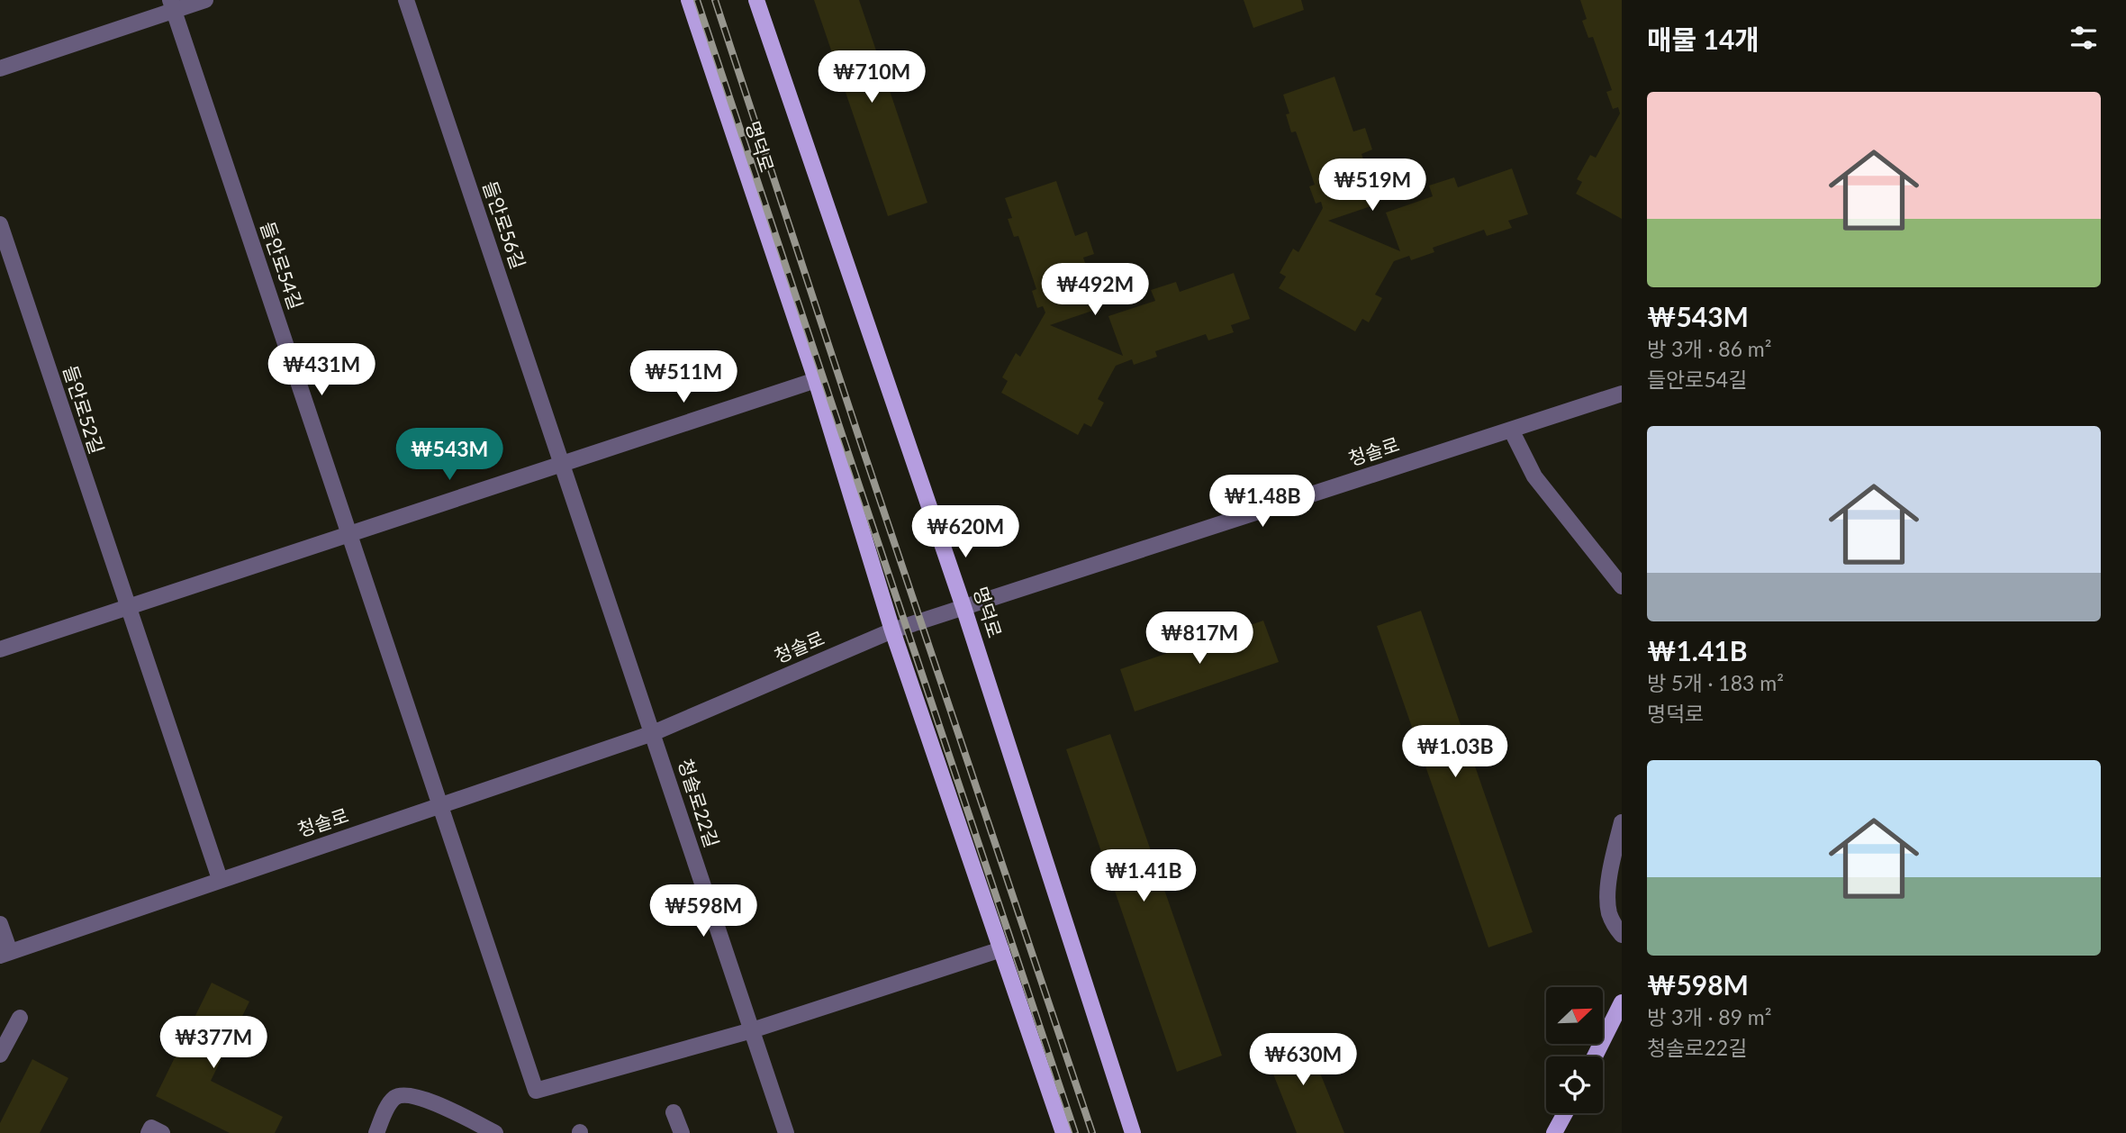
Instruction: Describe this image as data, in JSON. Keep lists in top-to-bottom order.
{
  "streets": {
    "main road": ["명덕로"],
    "street": [
      "들안로56길",
      "들안로54길",
      "들안로52길",
      "청솔로",
      "청솔로22길"
    ]
  },
  "crossings": [
    ["명덕로", "청솔로"],
    ["들안로56길", "청솔로"],
    ["들안로56길", "청솔로22길"],
    ["들안로54길", "청솔로"],
    ["들안로54길", "청솔로22길"],
    ["들안로52길", "청솔로"],
    ["청솔로", "청솔로22길"]
  ],
  "north": "top right",
  "page": {
    "heading": "매물 14개",
    "price": [
      "₩710M",
      "₩519M",
      "₩492M",
      "₩431M",
      "₩511M",
      "₩543M",
      "₩1.48B",
      "₩620M",
      "₩817M",
      "₩1.03B",
      "₩1.41B",
      "₩598M",
      "₩377M",
      "₩630M"
    ],
    "list": [
      {
        "name": "₩543M",
        "note": "방 3개 · 86 m² · 들안로54길"
      },
      {
        "name": "₩1.41B",
        "note": "방 5개 · 183 m² · 명덕로"
      },
      {
        "name": "₩598M",
        "note": "방 3개 · 89 m² · 청솔로22길"
      }
    ]
  }
}
